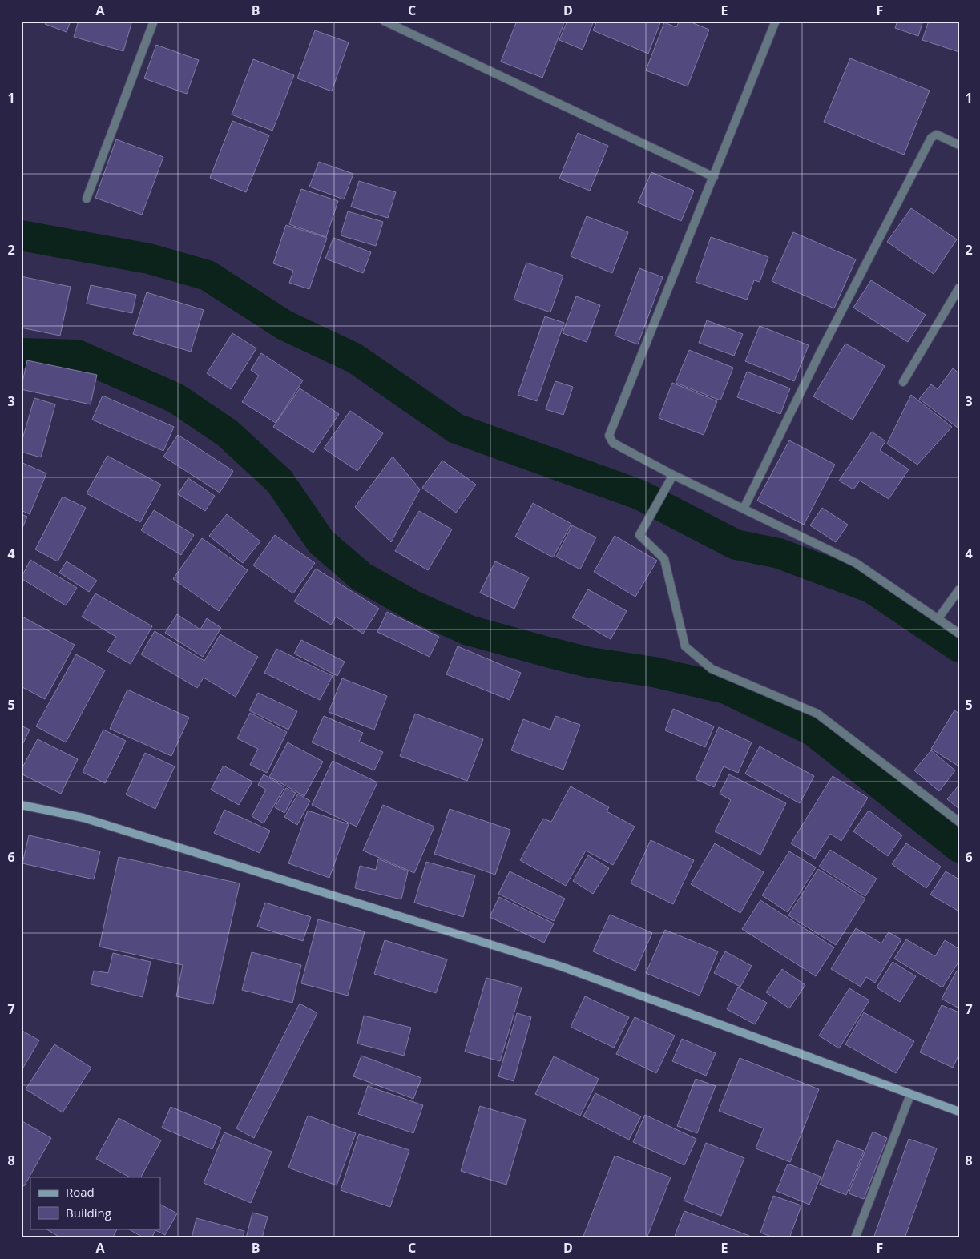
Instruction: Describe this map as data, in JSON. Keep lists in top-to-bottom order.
{
  "legend": ["Road", "Building"],
  "grid": {
    "columns": [
      "A",
      "B",
      "C",
      "D",
      "E",
      "F"
    ],
    "rows": [
      "1",
      "2",
      "3",
      "4",
      "5",
      "6",
      "7",
      "8"
    ]
  }
}
